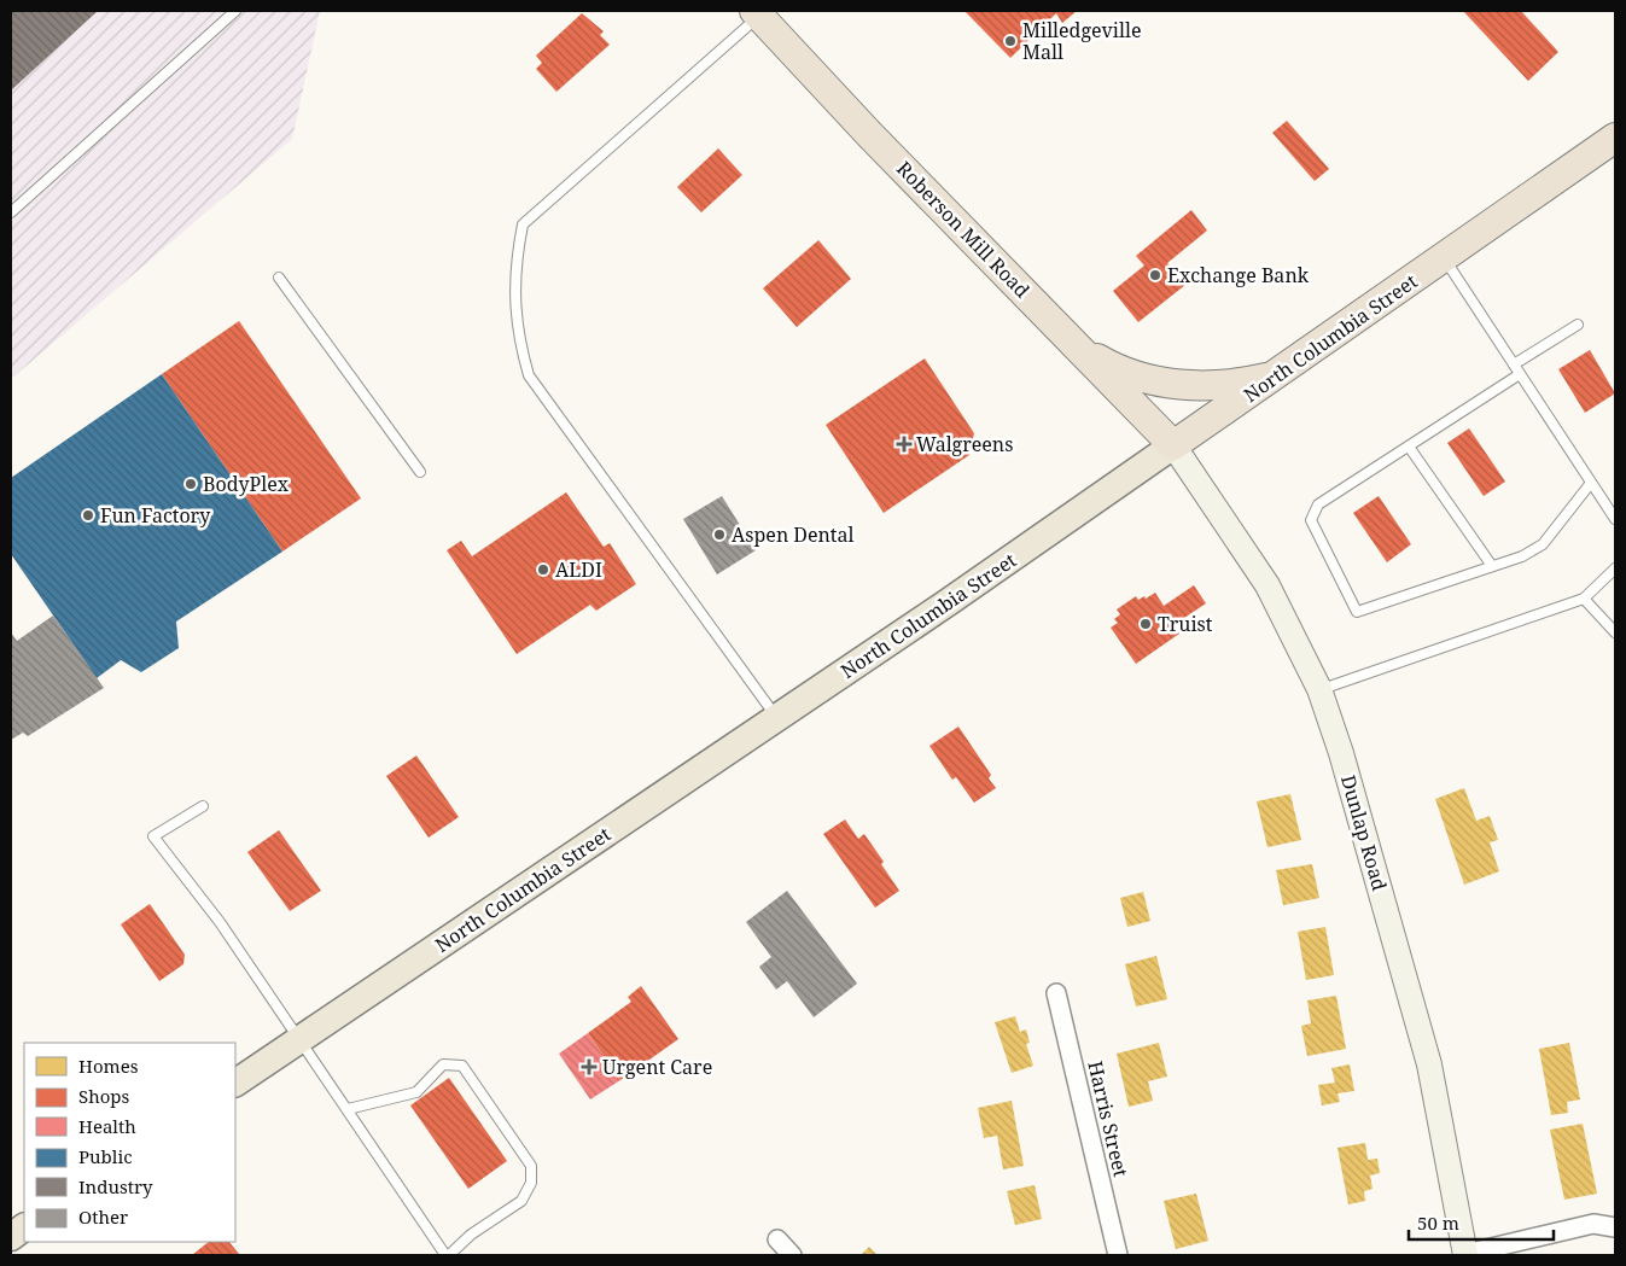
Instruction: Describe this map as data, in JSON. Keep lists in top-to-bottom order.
{
  "streets": {
    "highway": ["Roberson Mill Road", "North Columbia Street"],
    "main road": ["Dunlap Road"],
    "street": ["Harris Street"]
  },
  "crossings": [
    ["Roberson Mill Road", "North Columbia Street"],
    ["Roberson Mill Road", "Dunlap Road"],
    ["North Columbia Street", "Dunlap Road"]
  ],
  "places": {
    "other": [
      "Milledgeville Mall",
      "Exchange Bank",
      "BodyPlex",
      "Fun Factory",
      "Aspen Dental",
      "ALDI",
      "Truist"
    ],
    "health": ["Walgreens", "Urgent Care"]
  },
  "legend": [
    "Homes",
    "Shops",
    "Health",
    "Public",
    "Industry",
    "Other"
  ],
  "scale_bar": "50 m"
}
